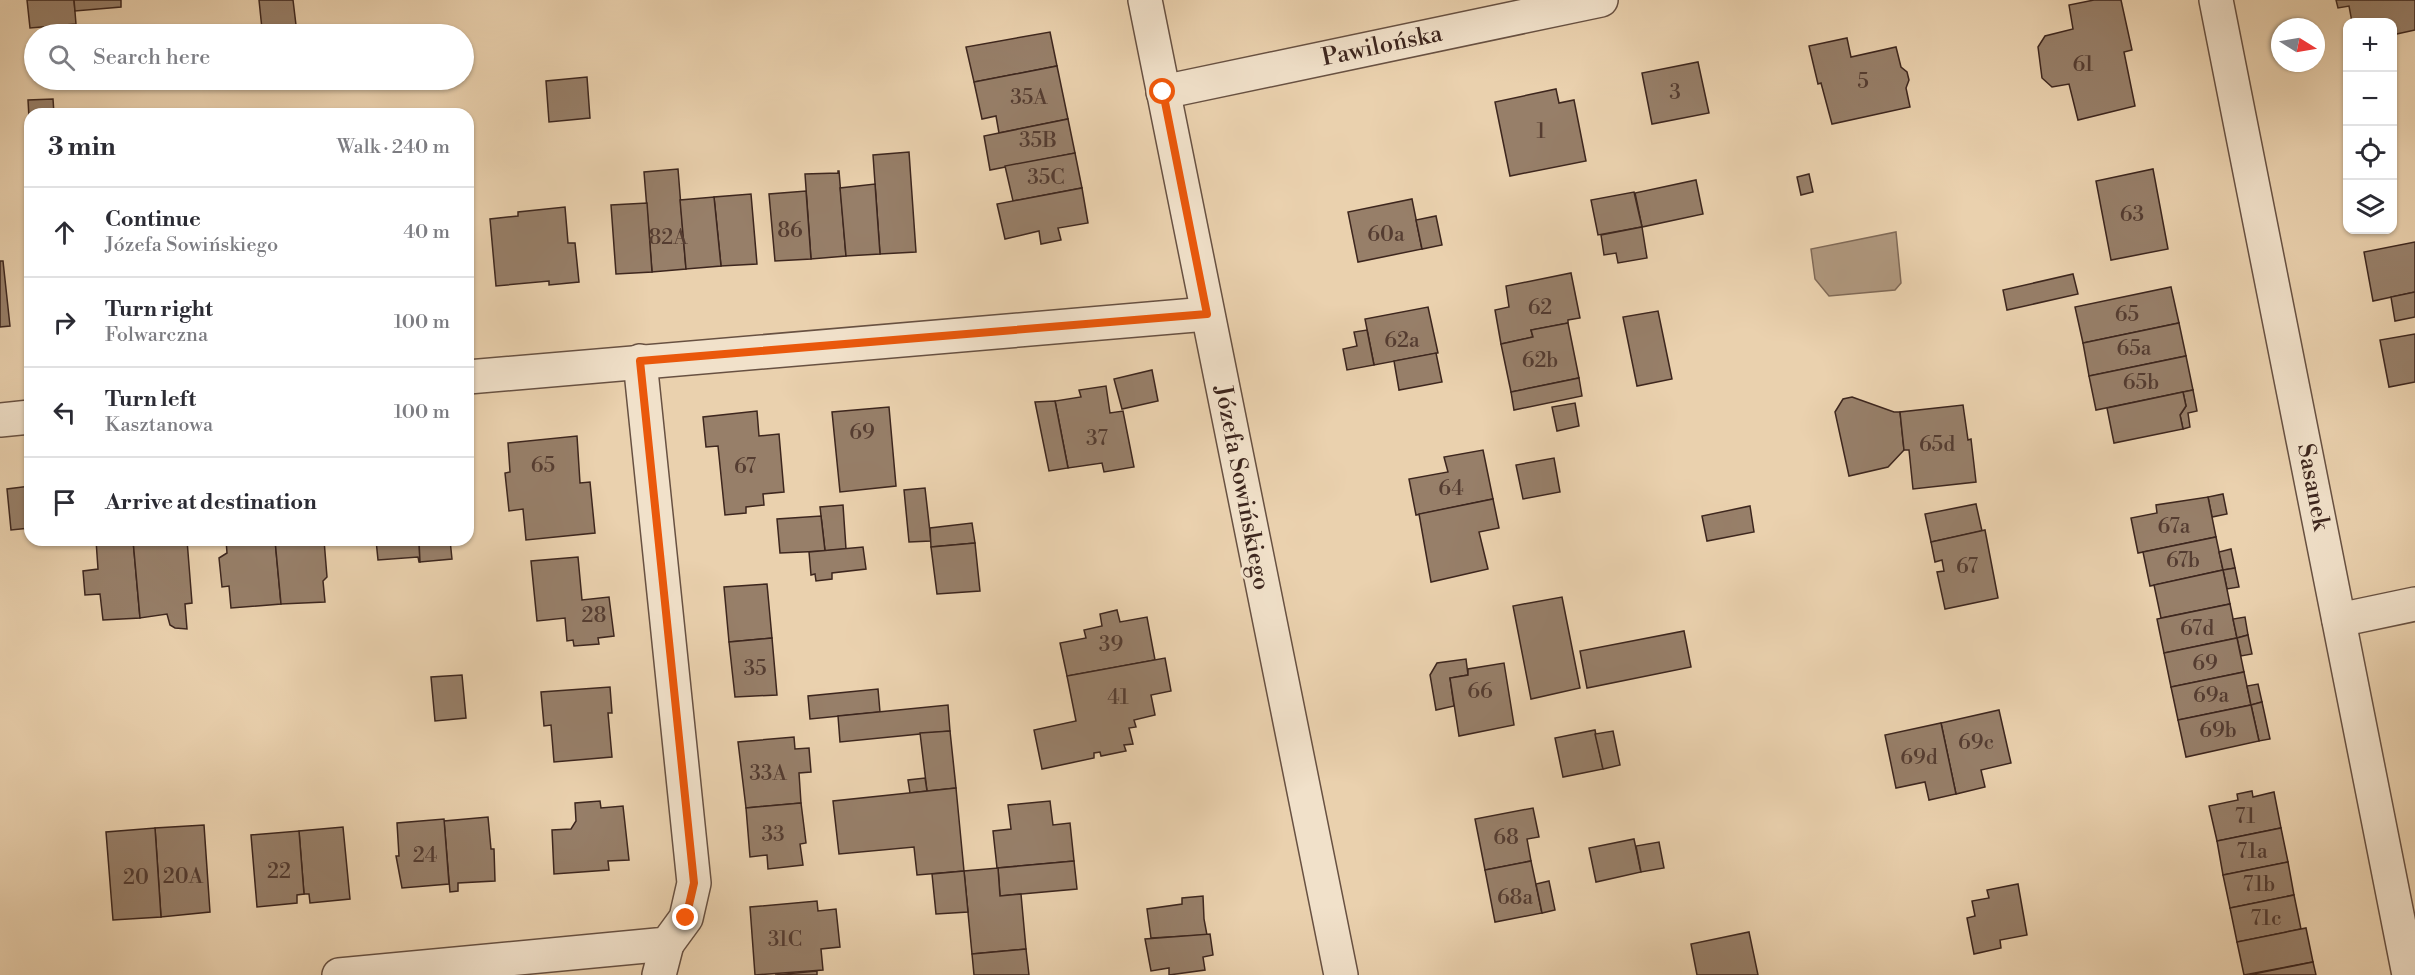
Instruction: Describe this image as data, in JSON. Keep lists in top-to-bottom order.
{
  "streets": {
    "street": ["Pawilońska", "Sasanek", "Józefa Sowińskiego"]
  },
  "crossings": [
    ["Pawilońska", "Józefa Sowińskiego"]
  ],
  "house_numbers": [
    "61",
    "5",
    "3",
    "35A",
    "1",
    "35B",
    "35C",
    "63",
    "86",
    "60a",
    "82A",
    "62",
    "65",
    "62a",
    "65a",
    "62b",
    "65b",
    "69",
    "37",
    "65d",
    "65",
    "67",
    "64",
    "67a",
    "67b",
    "67",
    "28",
    "67d",
    "39",
    "69",
    "35",
    "66",
    "69a",
    "41",
    "69b",
    "69c",
    "69d",
    "33A",
    "71",
    "33",
    "68",
    "71a",
    "24",
    "22",
    "20A",
    "20",
    "71b",
    "68a",
    "71c",
    "31C"
  ],
  "north": "right",
  "page": {
    "map_buttons": ["+", "−"],
    "search": "Search here",
    "heading": ["3 min", "Walk · 240 m"],
    "list": [
      ["Continue", "Józefa Sowińskiego", "40 m"],
      ["Turn right", "Folwarczna", "100 m"],
      ["Turn left", "Kasztanowa", "100 m"],
      "Arrive at destination"
    ]
  }
}
